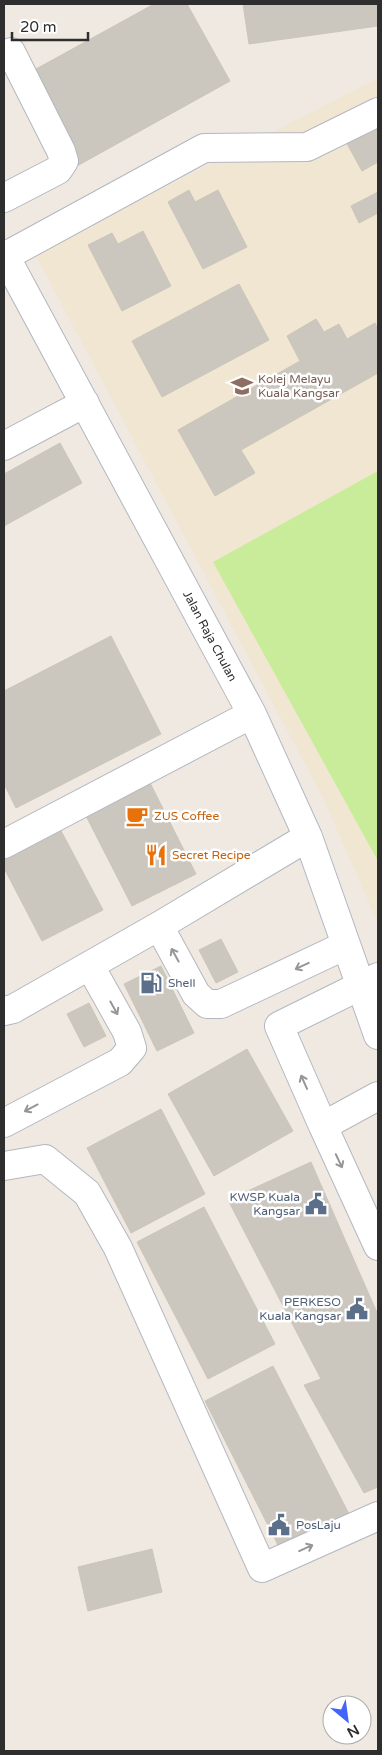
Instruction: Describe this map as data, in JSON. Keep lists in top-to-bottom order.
{
  "streets": {
    "street": ["Jalan Raja Chulan"]
  },
  "places": {
    "school or university": ["Kolej Melayu Kuala Kangsar"],
    "cafe": ["ZUS Coffee"],
    "restaurant": ["Secret Recipe"],
    "fuel station": ["Shell"],
    "public building": ["KWSP Kuala Kangsar", "PERKESO Kuala Kangsar", "PosLaju"]
  },
  "scale_bar": "20 m",
  "north": "bottom right"
}
